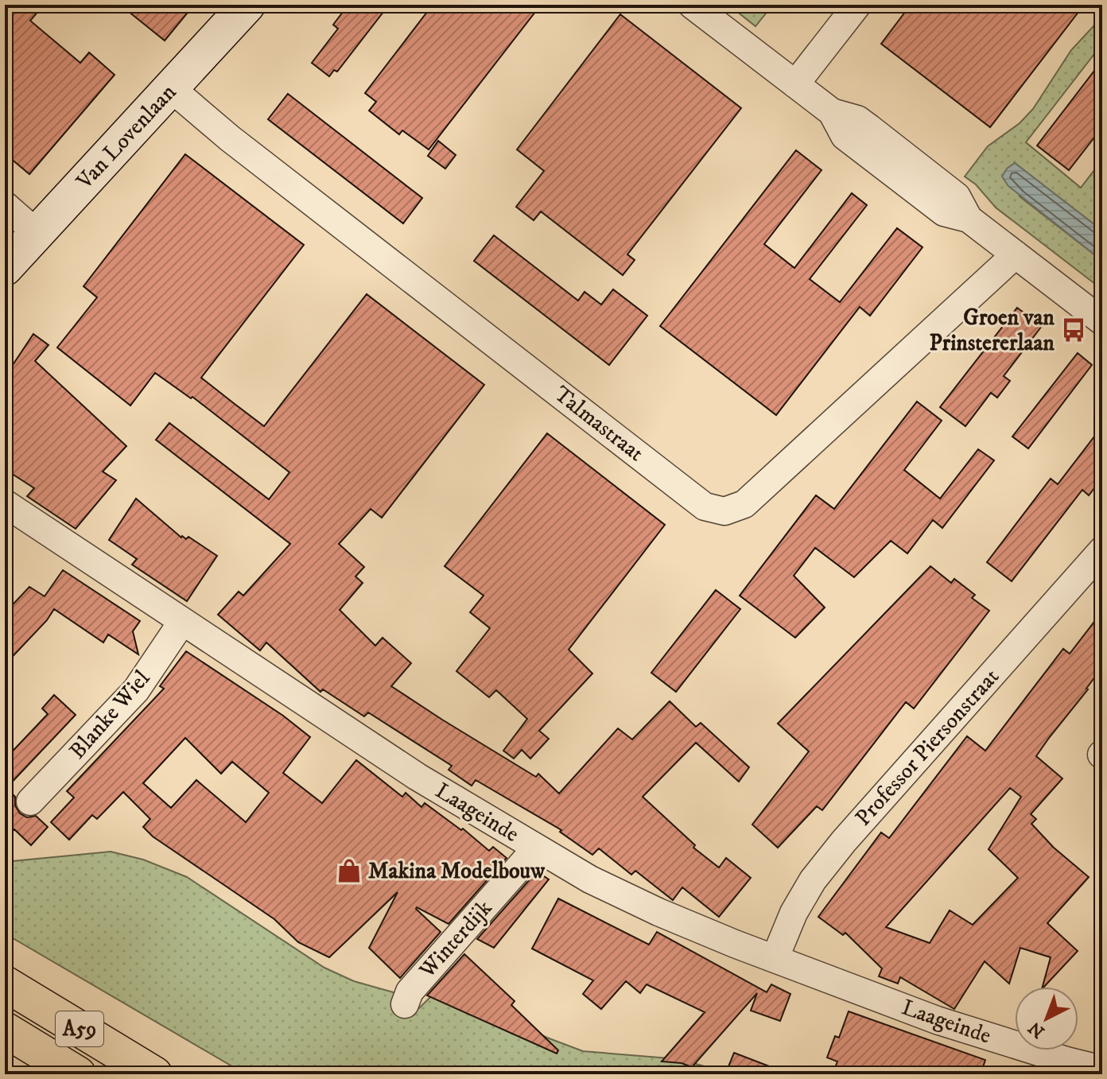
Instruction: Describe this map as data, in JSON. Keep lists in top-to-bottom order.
{
  "streets": {
    "highway": ["A59"],
    "main road": ["Van Lovenlaan"],
    "street": [
      "Talmastraat",
      "Blanke Wiel",
      "Professor Piersonstraat",
      "Laageinde",
      "Winterdijk"
    ]
  },
  "crossings": [
    ["Van Lovenlaan", "Talmastraat"],
    ["Blanke Wiel", "Laageinde"],
    ["Professor Piersonstraat", "Laageinde"],
    ["Laageinde", "Winterdijk"]
  ],
  "places": {
    "bus stop": ["Groen van Prinstererlaan"],
    "shop": ["Makina Modelbouw"]
  },
  "north": "bottom left"
}
